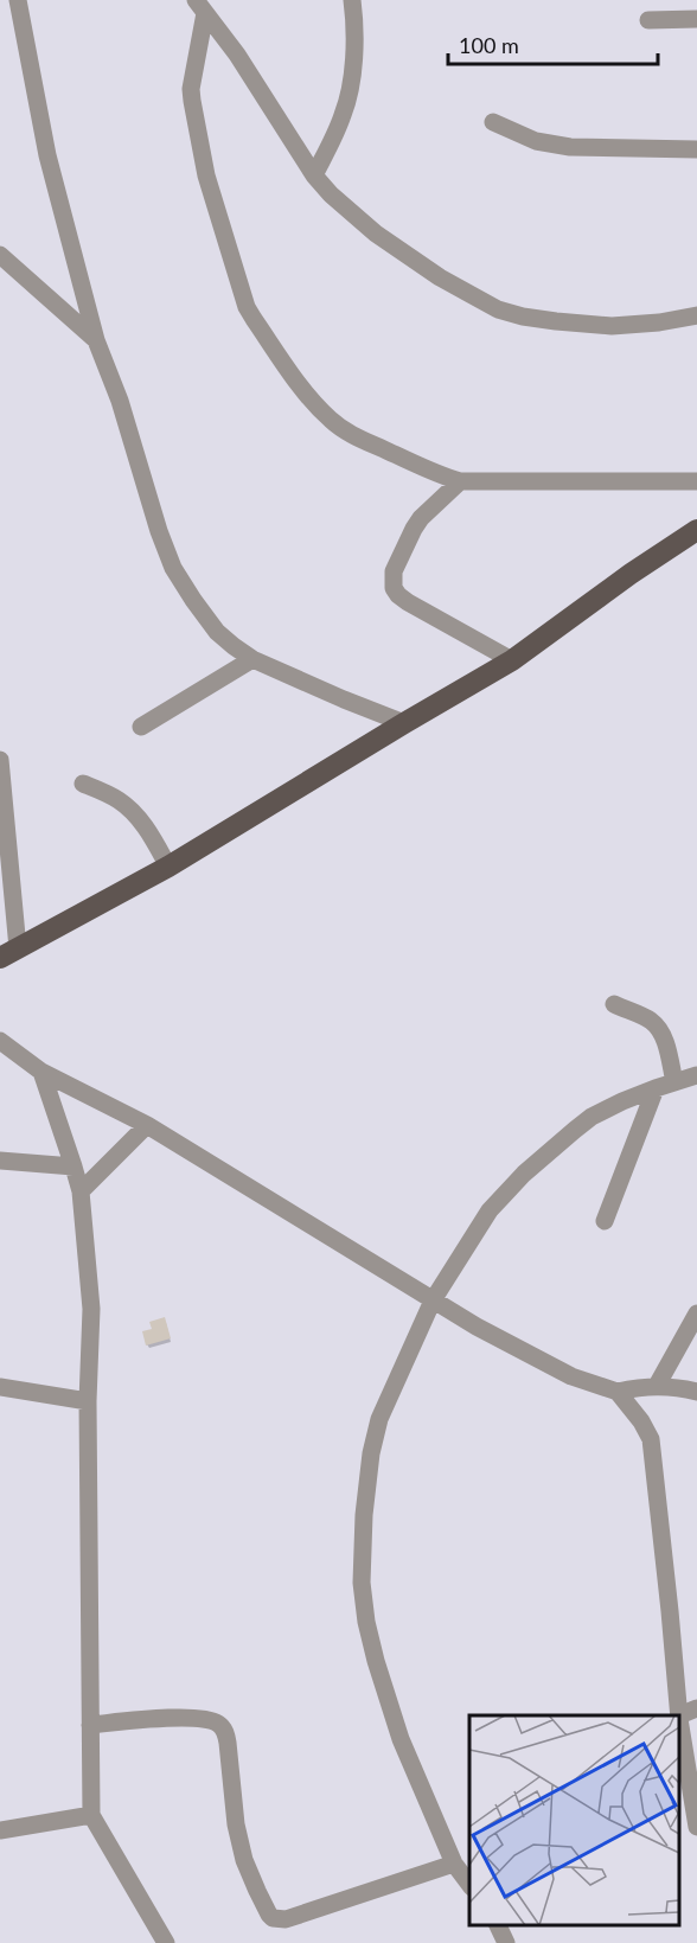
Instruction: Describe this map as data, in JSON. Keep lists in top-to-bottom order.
{
  "scale_bar": "100 m"
}
